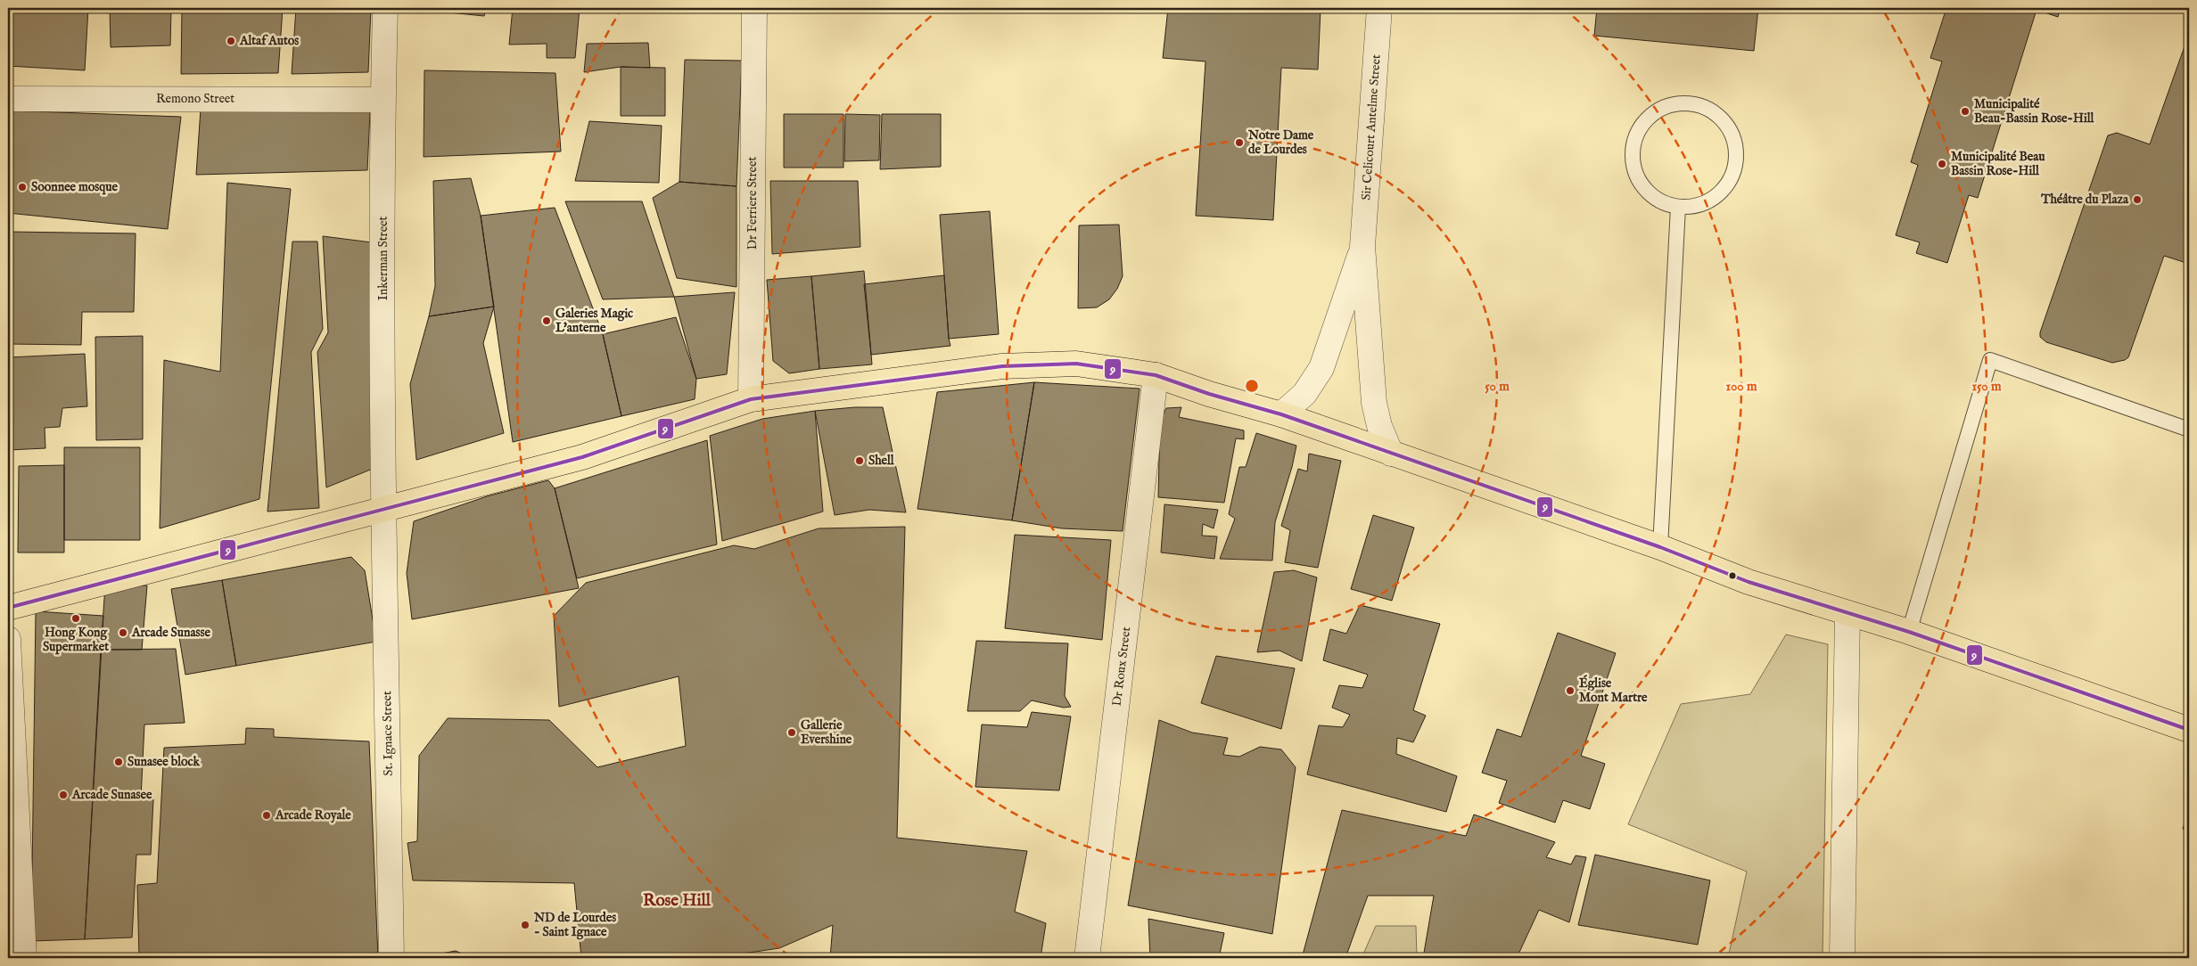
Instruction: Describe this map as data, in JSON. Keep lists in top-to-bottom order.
{
  "streets": {
    "street": [
      "Remono Street",
      "Sir Celicourt Antelme Street",
      "Dr Ferriere Street",
      "Inkerman Street",
      "Dr Roux Street",
      "St. Ignace Street"
    ]
  },
  "crossings": [
    ["Remono Street", "Inkerman Street"],
    ["Inkerman Street", "St. Ignace Street"]
  ],
  "districts": ["Rose Hill"],
  "places": [
    "Altaf Autos",
    "Municipalité Beau-Bassin Rose-Hill",
    "Notre Dame de Lourdes",
    "Municipalité Beau Bassin Rose-Hill",
    "Soonnee mosque",
    "Théâtre du Plaza",
    "Galeries Magic L'anterne",
    "Shell",
    "Hong Kong Supermarket",
    "Arcade Sunasse",
    "Église Mont Martre",
    "Gallerie Evershine",
    "Sunasee block",
    "Arcade Sunasee",
    "Arcade Royale",
    "ND de Lourdes - Saint Ignace"
  ],
  "lines": ["transit line 9"],
  "rings": ["50 m", "100 m", "150 m"]
}
